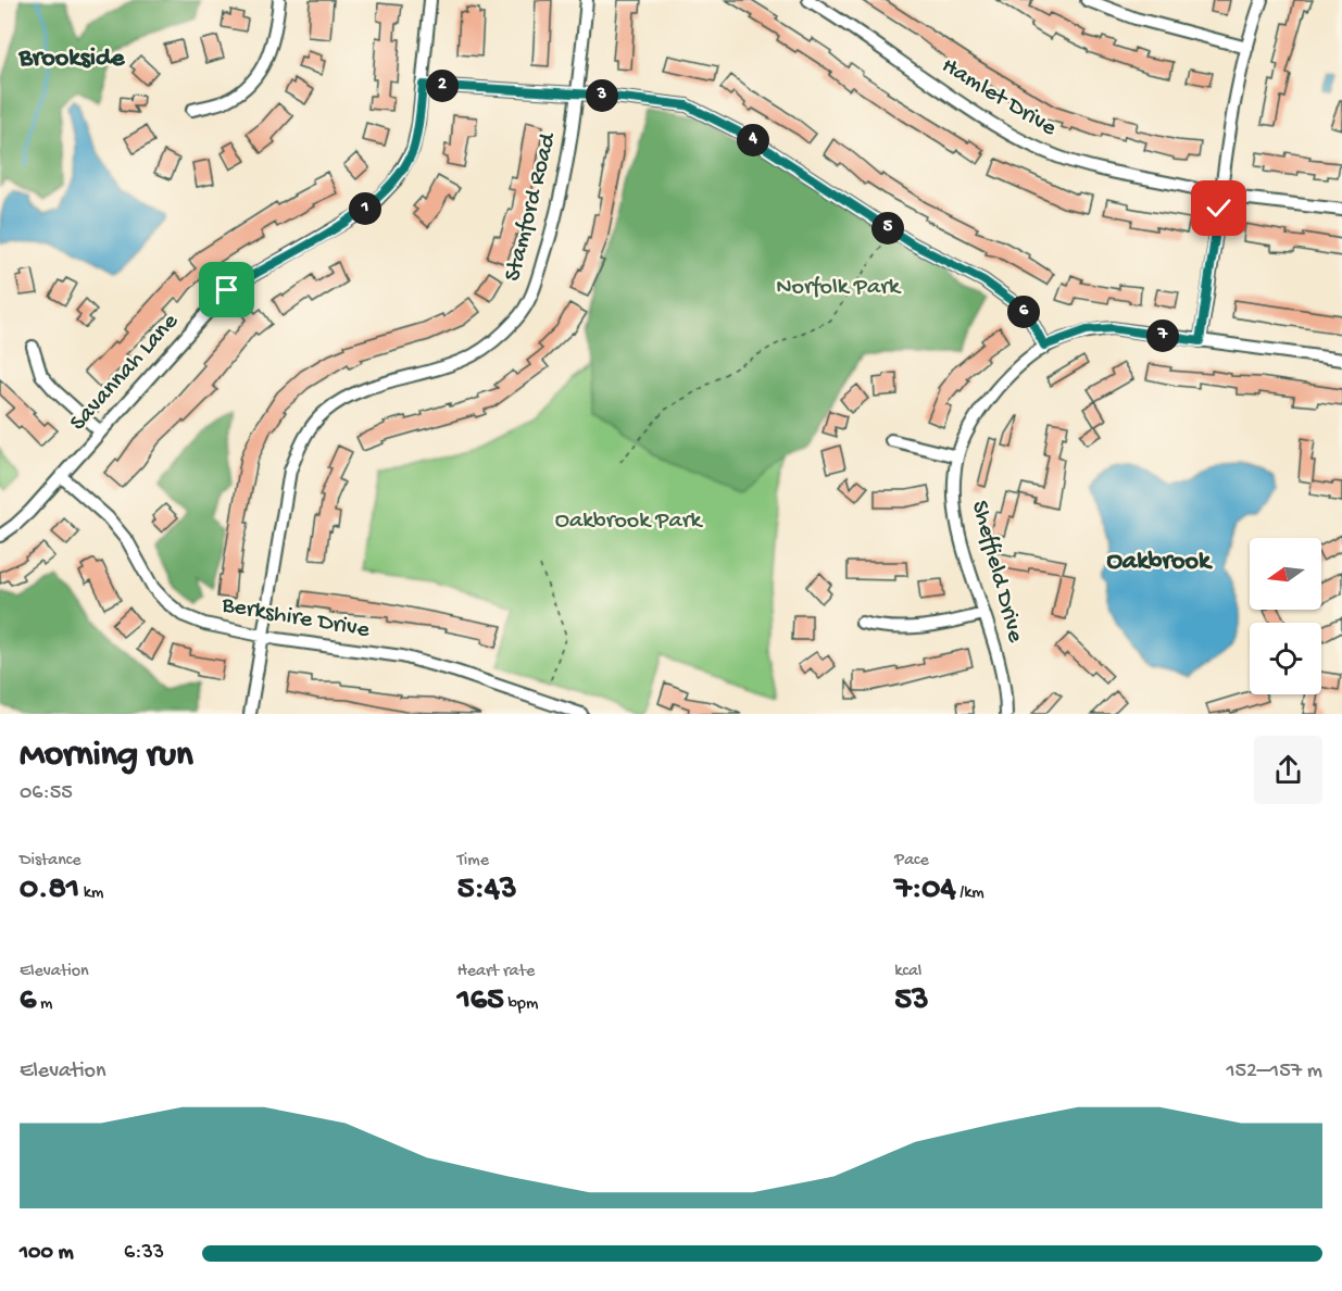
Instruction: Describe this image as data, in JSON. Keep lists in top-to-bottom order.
{
  "streets": {
    "street": [
      "Hamlet Drive",
      "Stamford Road",
      "Savannah Lane",
      "Sheffield Drive",
      "Berkshire Drive"
    ]
  },
  "crossings": [
    ["Stamford Road", "Berkshire Drive"],
    ["Savannah Lane", "Berkshire Drive"]
  ],
  "districts": ["Brookside", "Oakbrook"],
  "parks": ["Norfolk Park", "Oakbrook Park"],
  "north": "left",
  "page": {
    "pins": [
      "2",
      "3",
      "4",
      "1",
      "5",
      "6",
      "7"
    ],
    "heading": ["Morning run", "06:55"],
    "stats": [
      ["Distance", "0.81 km"],
      ["Time", "5:43"],
      ["Pace", "7:04 /km"],
      ["Elevation", "6 m"],
      ["Heart rate", "165 bpm"],
      ["kcal", "53"]
    ],
    "chart": ["Elevation", "152–157 m"],
    "list": [
      {
        "name": "100 m",
        "note": "6:33"
      }
    ]
  }
}
